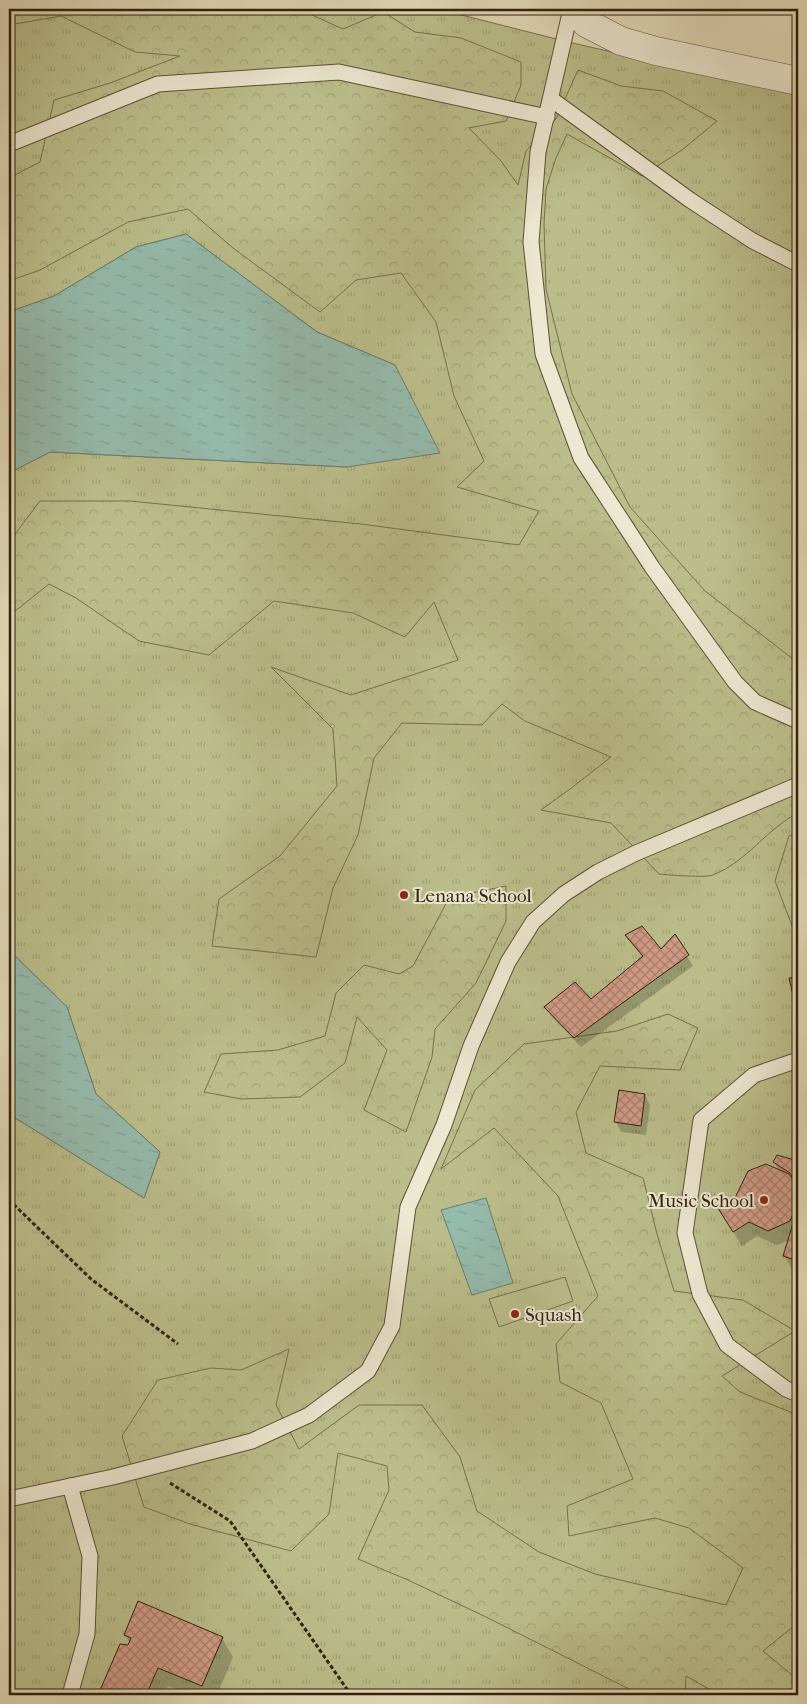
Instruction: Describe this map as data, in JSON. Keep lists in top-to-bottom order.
{
  "places": ["Lenana School", "Music School", "Squash"]
}
